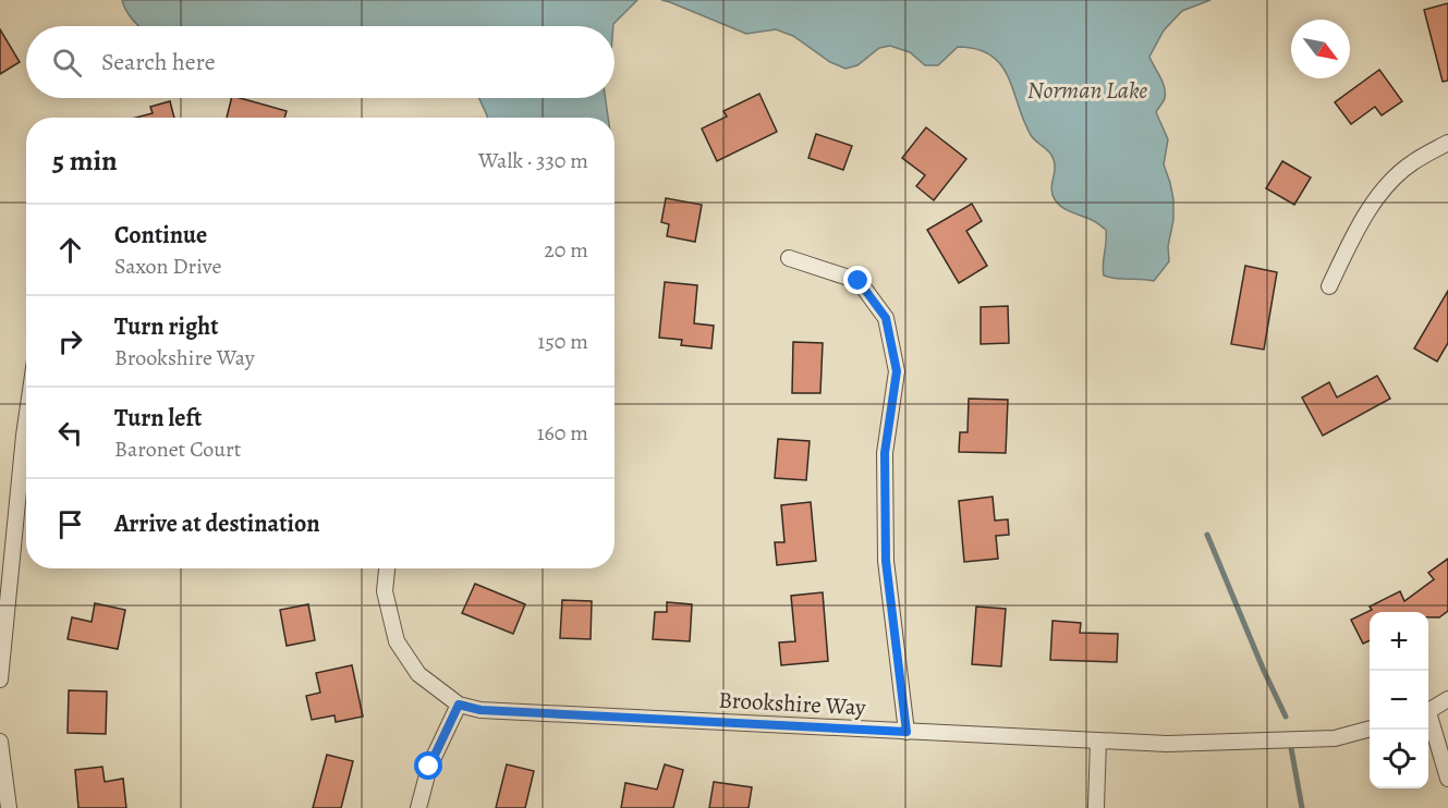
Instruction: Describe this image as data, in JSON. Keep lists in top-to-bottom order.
{
  "streets": {
    "street": ["Brookshire Way"]
  },
  "water": ["Norman Lake"],
  "north": "bottom right",
  "page": {
    "search": "Search here",
    "heading": ["5 min", "Walk · 330 m"],
    "list": [
      ["Continue", "Saxon Drive", "20 m"],
      ["Turn right", "Brookshire Way", "150 m"],
      ["Turn left", "Baronet Court", "160 m"],
      "Arrive at destination"
    ],
    "map_buttons": ["+", "−"]
  }
}
